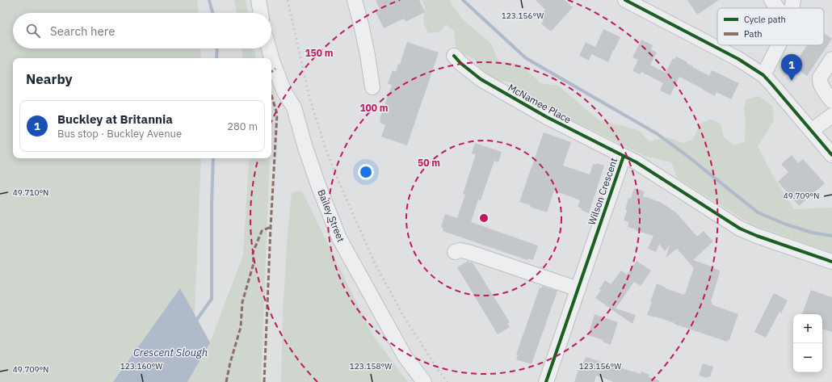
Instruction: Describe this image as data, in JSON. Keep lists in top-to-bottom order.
{
  "streets": {
    "street": ["McNamee Place", "Wilson Crescent", "Bailey Street"]
  },
  "crossings": [
    ["McNamee Place", "Wilson Crescent"]
  ],
  "water": ["Crescent Slough"],
  "legend": ["Cycle path", "Path"],
  "page": {
    "search": "Search here",
    "pins": "1",
    "heading": "Nearby",
    "list": [
      {
        "mark": "1",
        "name": "Buckley at Britannia",
        "note": "Bus stop · Buckley Avenue",
        "value": "280 m"
      }
    ],
    "map_buttons": ["+", "−"]
  },
  "coordinates": [
    "123.156°W",
    "49.710°N",
    "49.709°N",
    "123.160°W",
    "123.158°W"
  ],
  "rings": ["150 m", "100 m", "50 m"]
}
